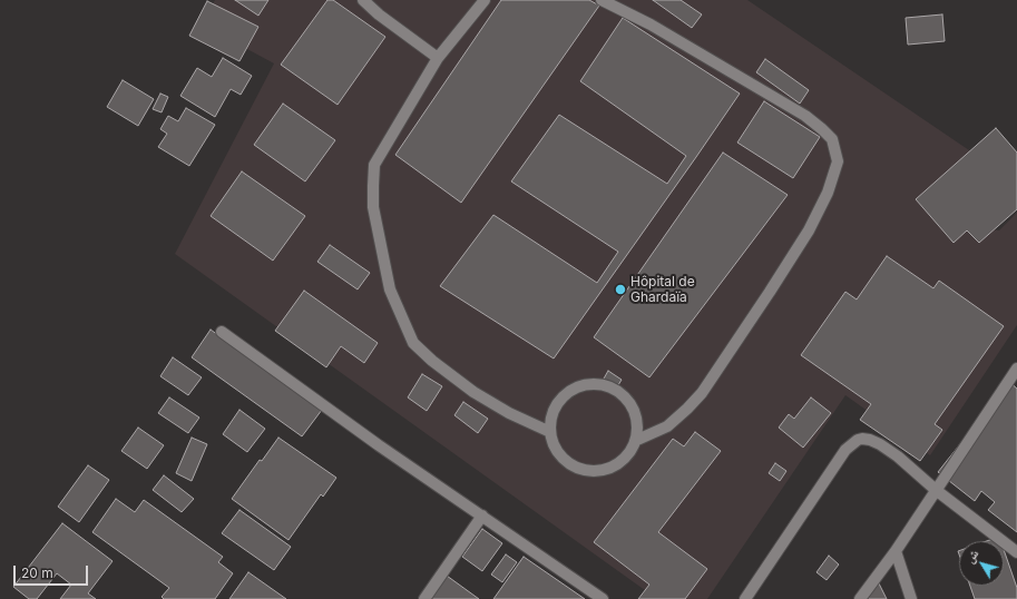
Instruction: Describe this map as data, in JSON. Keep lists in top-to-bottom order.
{
  "places": ["Hôpital de Ghardaïa"],
  "scale_bar": "20 m",
  "north": "top left"
}
